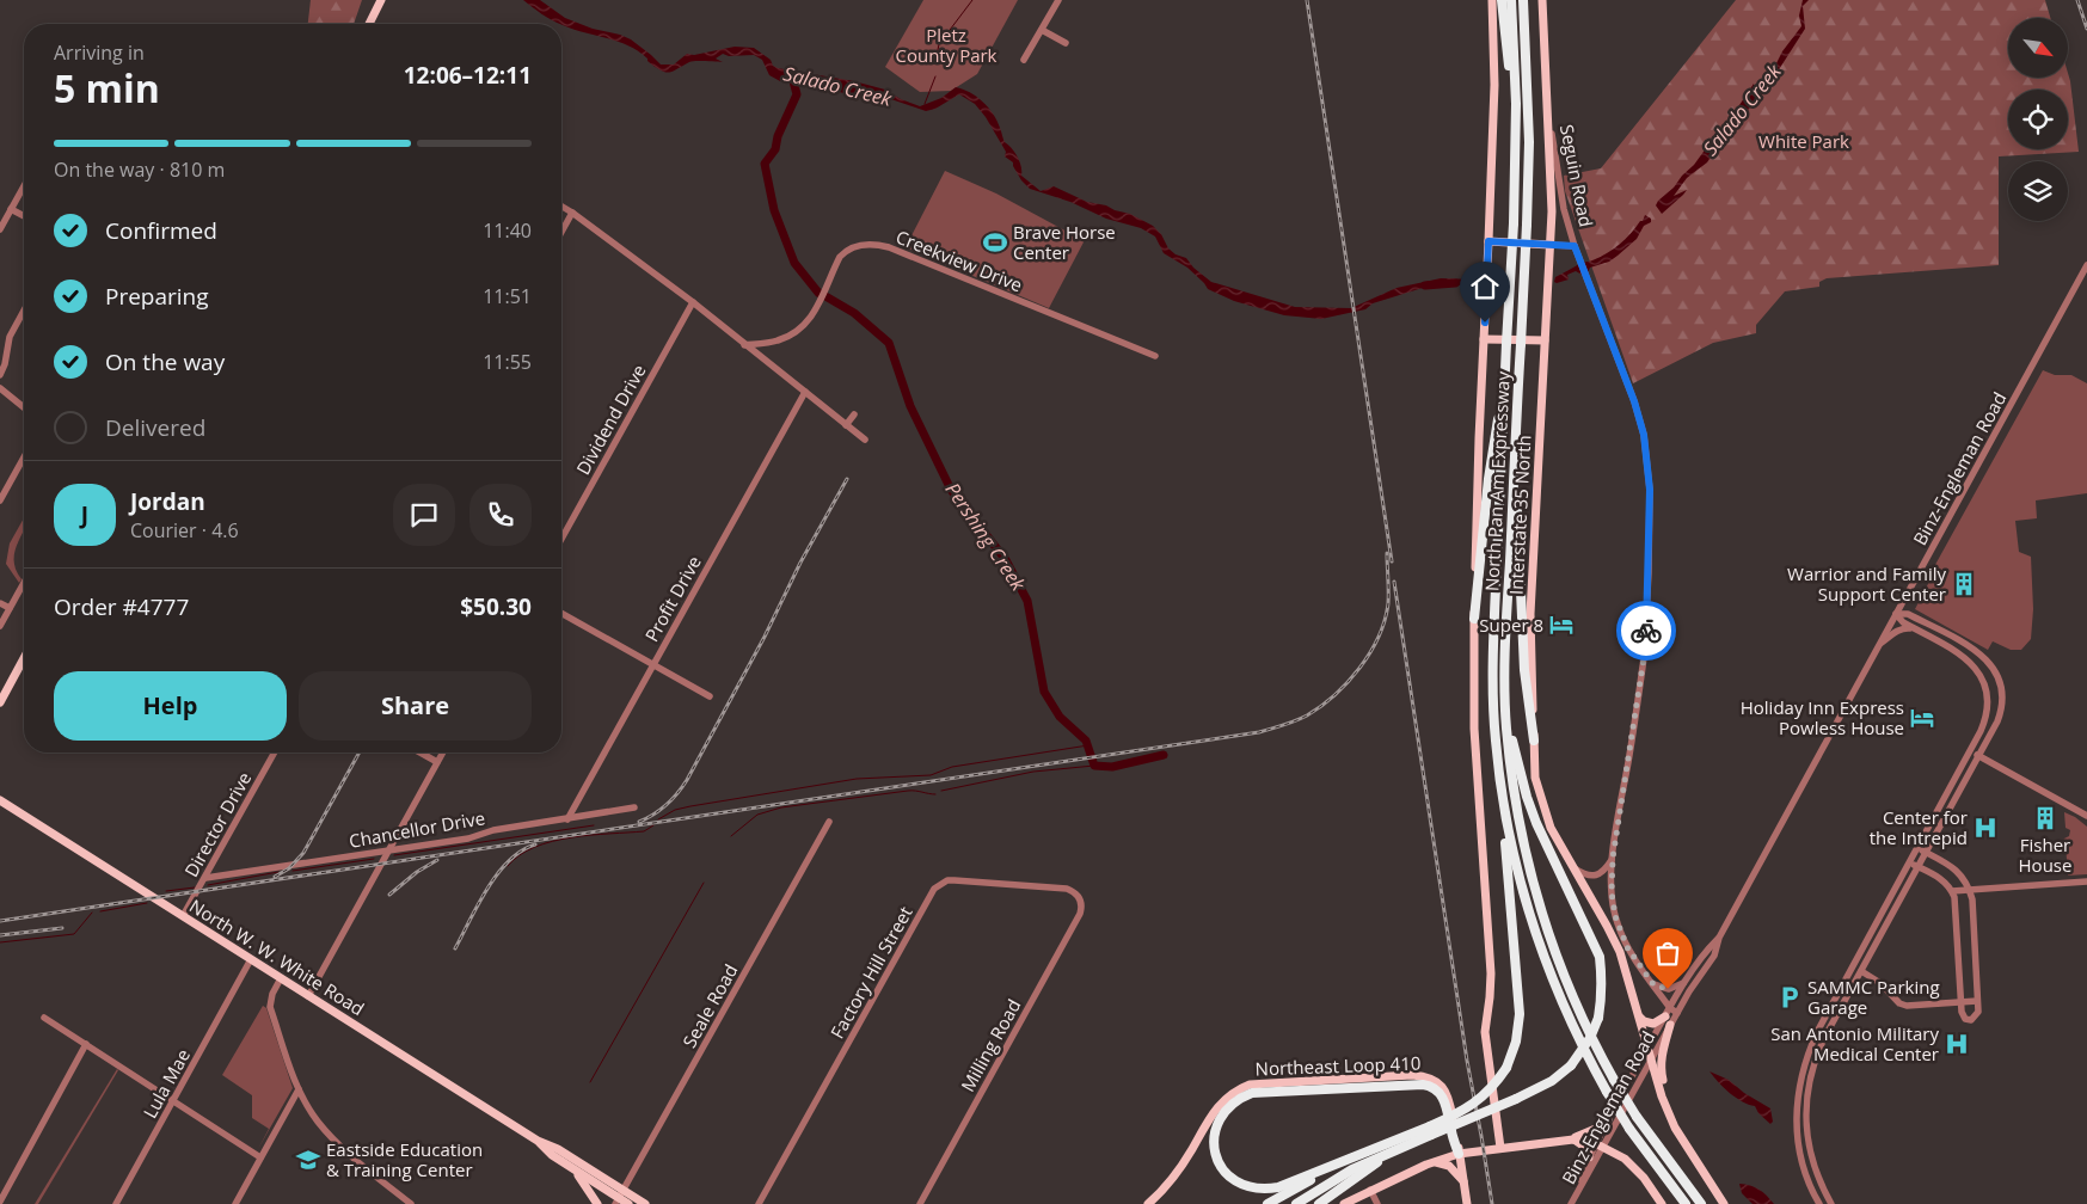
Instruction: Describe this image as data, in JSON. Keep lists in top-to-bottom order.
{
  "streets": {
    "highway": ["North Pan Am Expressway"],
    "main road": ["Interstate 35 North", "North W. W. White Road", "Northeast Loop 410"],
    "street": [
      "Seguin Road",
      "Creekview Drive",
      "Dividend Drive",
      "Binz-Engleman Road",
      "Profit Drive",
      "Director Drive",
      "Chancellor Drive",
      "Factory Hill Street",
      "Seale Road",
      "Milling Road",
      "Lula Mae"
    ]
  },
  "crossings": [
    ["Seguin Road", "Binz-Engleman Road"],
    ["Seguin Road", "Interstate 35 North"],
    ["Binz-Engleman Road", "Interstate 35 North"],
    ["Profit Drive", "Chancellor Drive"],
    ["Director Drive", "Chancellor Drive"],
    ["Director Drive", "North W. W. White Road"],
    ["North W. W. White Road", "Seale Road"],
    ["North W. W. White Road", "Lula Mae"],
    ["Factory Hill Street", "Milling Road"]
  ],
  "water": ["Salado Creek", "Pershing Creek"],
  "parks": ["Pletz County Park", "White Park"],
  "places": {
    "sports": ["Brave Horse Center"],
    "building": ["Warrior and Family Support Center", "Fisher House"],
    "hotel": ["Super 8", "Holiday Inn Express Powless House"],
    "hospital": ["Center for the Intrepid", "San Antonio Military Medical Center"],
    "parking": ["SAMMC Parking Garage"],
    "school or university": ["Eastside Education & Training Center"]
  },
  "north": "bottom right",
  "page": {
    "heading": ["5 min", "Arriving in", "12:06–12:11"],
    "panel": [
      "Jordan",
      "Courier · 4.6",
      "Order #4777",
      "$50.30"
    ],
    "bar": "On the way · 810 m",
    "list": [
      ["Confirmed", "11:40"],
      ["Preparing", "11:51"],
      ["On the way", "11:55"],
      "Delivered"
    ],
    "round": "J",
    "buttons": ["Help", "Share"]
  }
}
